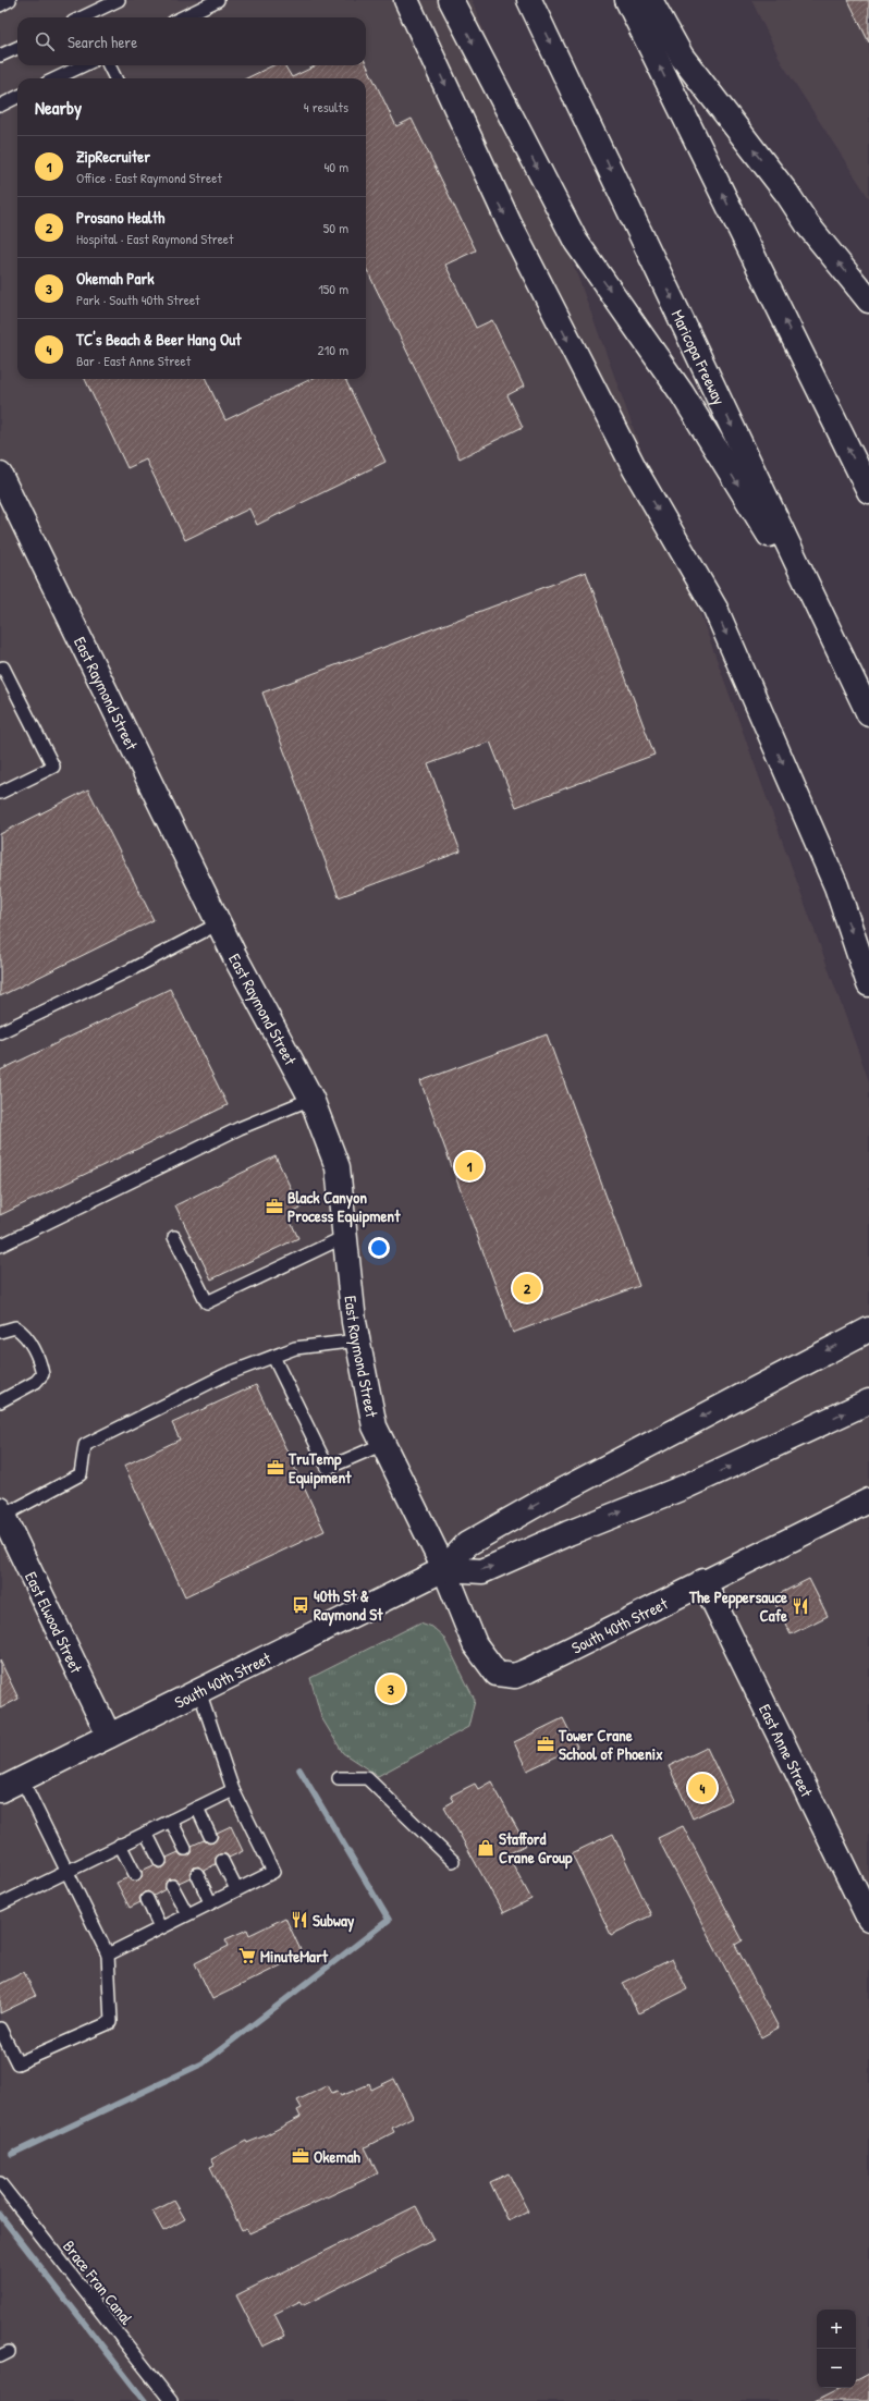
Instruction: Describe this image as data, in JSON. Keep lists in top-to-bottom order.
{
  "streets": {
    "main road": [
      "Maricopa Freeway",
      "East Raymond Street",
      "East Elwood Street",
      "South 40th Street",
      "East Anne Street"
    ],
    "lane": ["Brace Fran Canal"]
  },
  "crossings": [
    ["East Raymond Street", "South 40th Street"],
    ["East Elwood Street", "South 40th Street"],
    ["South 40th Street", "East Anne Street"]
  ],
  "places": {
    "office": [
      "Black Canyon Process Equipment",
      "TruTemp Equipment",
      "Tower Crane School of Phoenix",
      "Okemah"
    ],
    "bus stop": ["40th St & Raymond St"],
    "restaurant": ["The Peppersauce Cafe", "Subway"],
    "shop": ["Stafford Crane Group"],
    "supermarket": ["MinuteMart"]
  },
  "page": {
    "search": "Search here",
    "heading": ["Nearby", "4 results"],
    "list": [
      {
        "mark": "1",
        "name": "ZipRecruiter",
        "note": "Office · East Raymond Street",
        "value": "40 m"
      },
      {
        "mark": "2",
        "name": "Prosano Health",
        "note": "Hospital · East Raymond Street",
        "value": "50 m"
      },
      {
        "mark": "3",
        "name": "Okemah Park",
        "note": "Park · South 40th Street",
        "value": "150 m"
      },
      {
        "mark": "4",
        "name": "TC's Beach & Beer Hang Out",
        "note": "Bar · East Anne Street",
        "value": "210 m"
      }
    ],
    "pins": [
      "1",
      "2",
      "3",
      "4"
    ],
    "map_buttons": ["+", "−"]
  }
}
